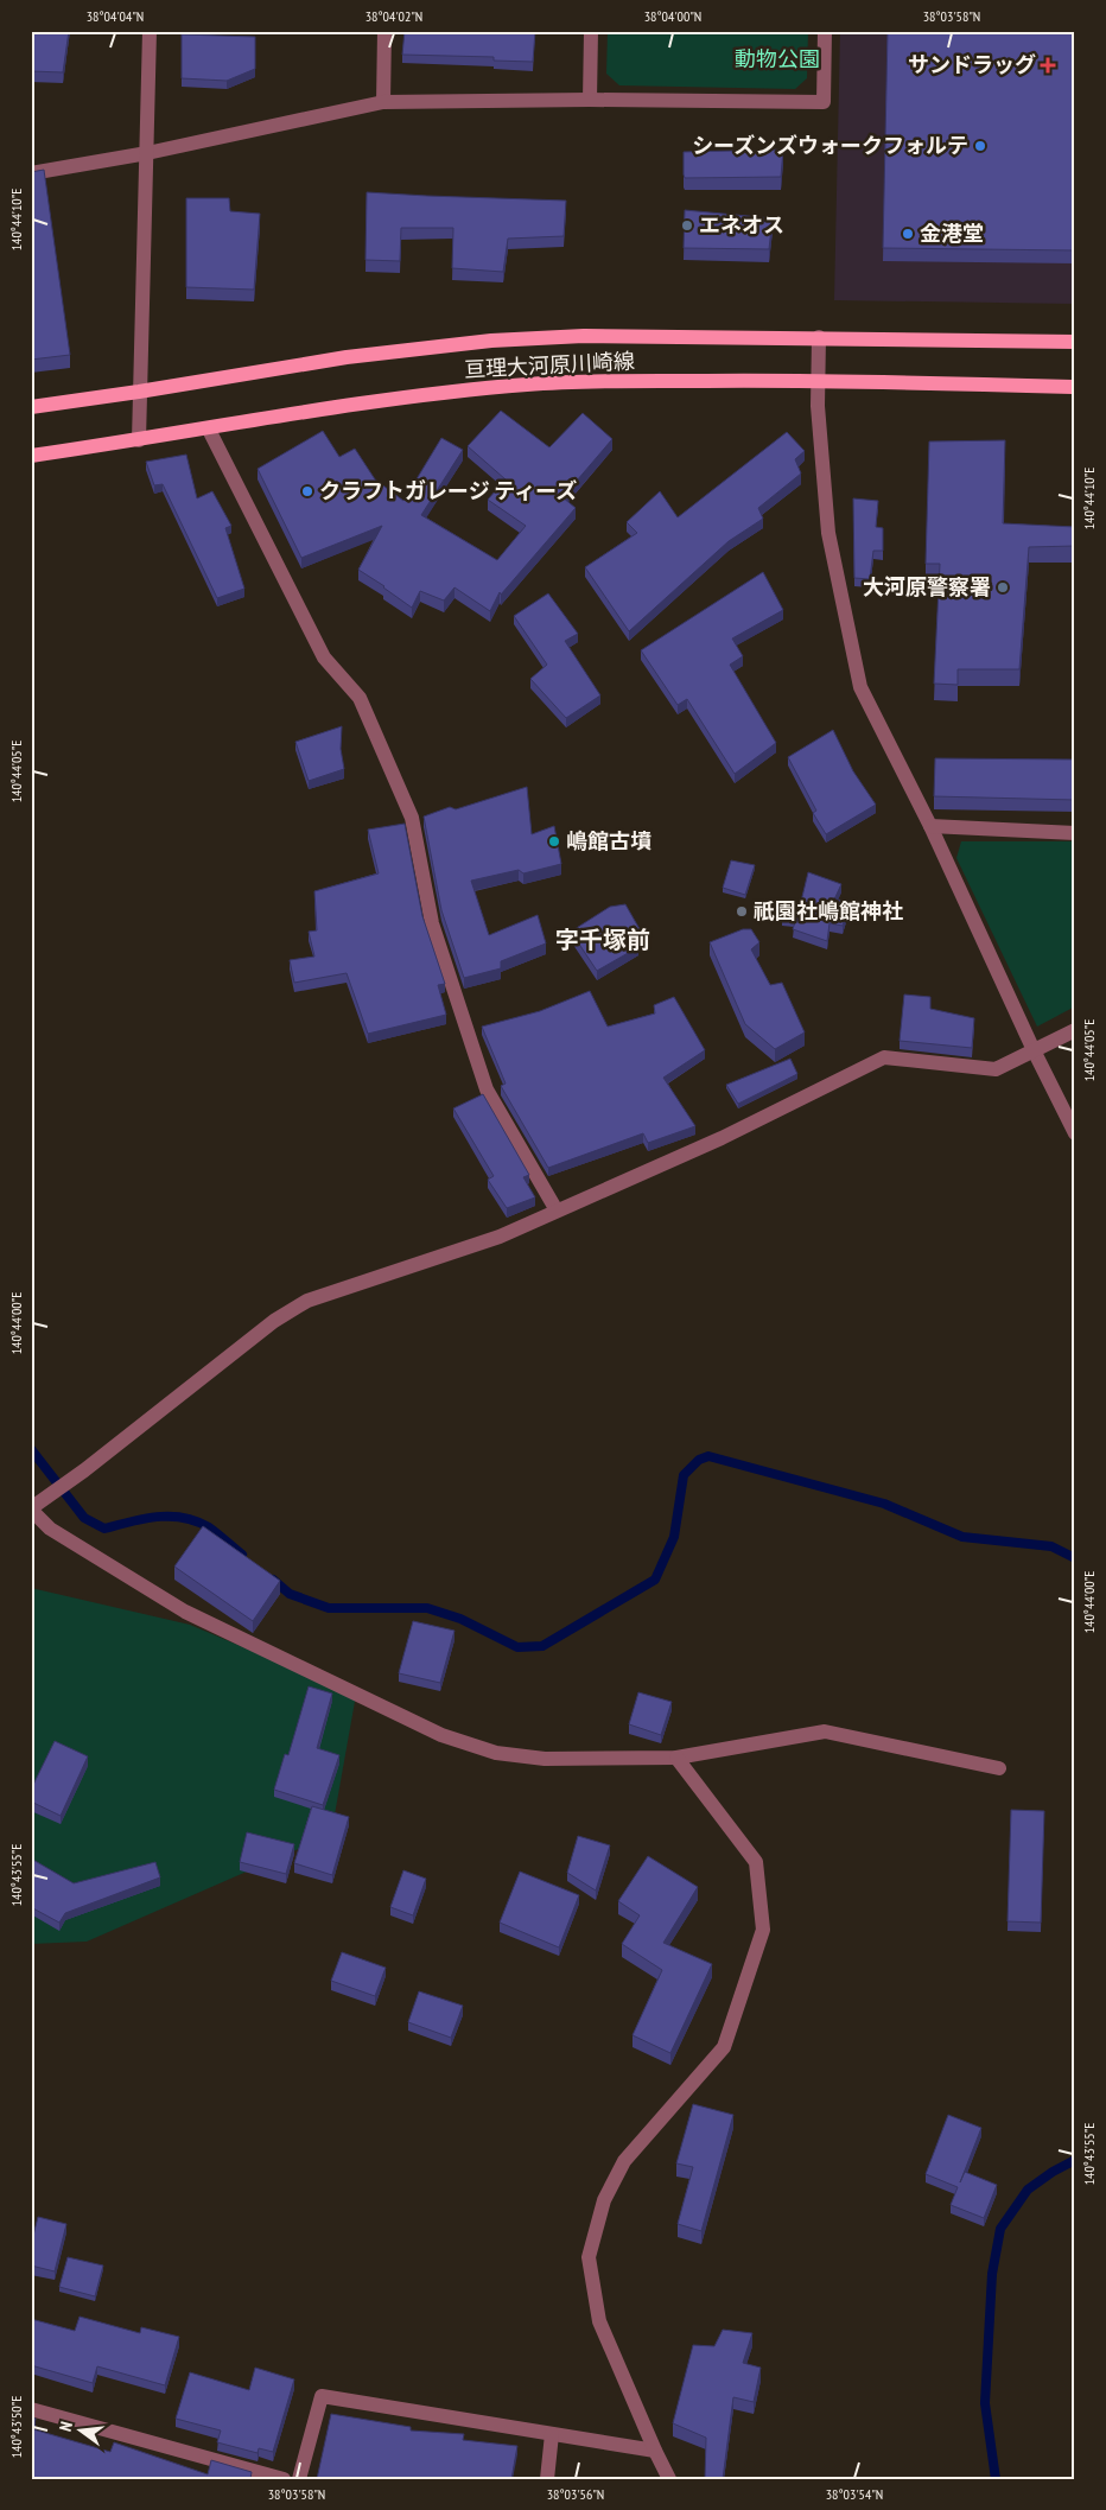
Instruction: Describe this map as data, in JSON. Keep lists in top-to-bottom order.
{
  "streets": {
    "main road": ["亘理大河原川崎線"]
  },
  "districts": ["字千塚前"],
  "parks": ["動物公園"],
  "places": {
    "health": ["サンドラッグ"],
    "other": [
      "シーズンズウォークフォルテ",
      "エネオス",
      "金港堂",
      "クラフトガレージ ティーズ",
      "大河原警察署",
      "嶋館古墳",
      "祇園社嶋館神社"
    ]
  },
  "north": "left",
  "coordinates": [
    "38°04'04\"N",
    "38°04'02\"N",
    "38°04'00\"N",
    "38°03'58\"N",
    "140°44'10\"E",
    "140°44'05\"E",
    "140°44'00\"E",
    "140°43'55\"E",
    "140°43'50\"E",
    "38°03'56\"N",
    "38°03'54\"N"
  ]
}
